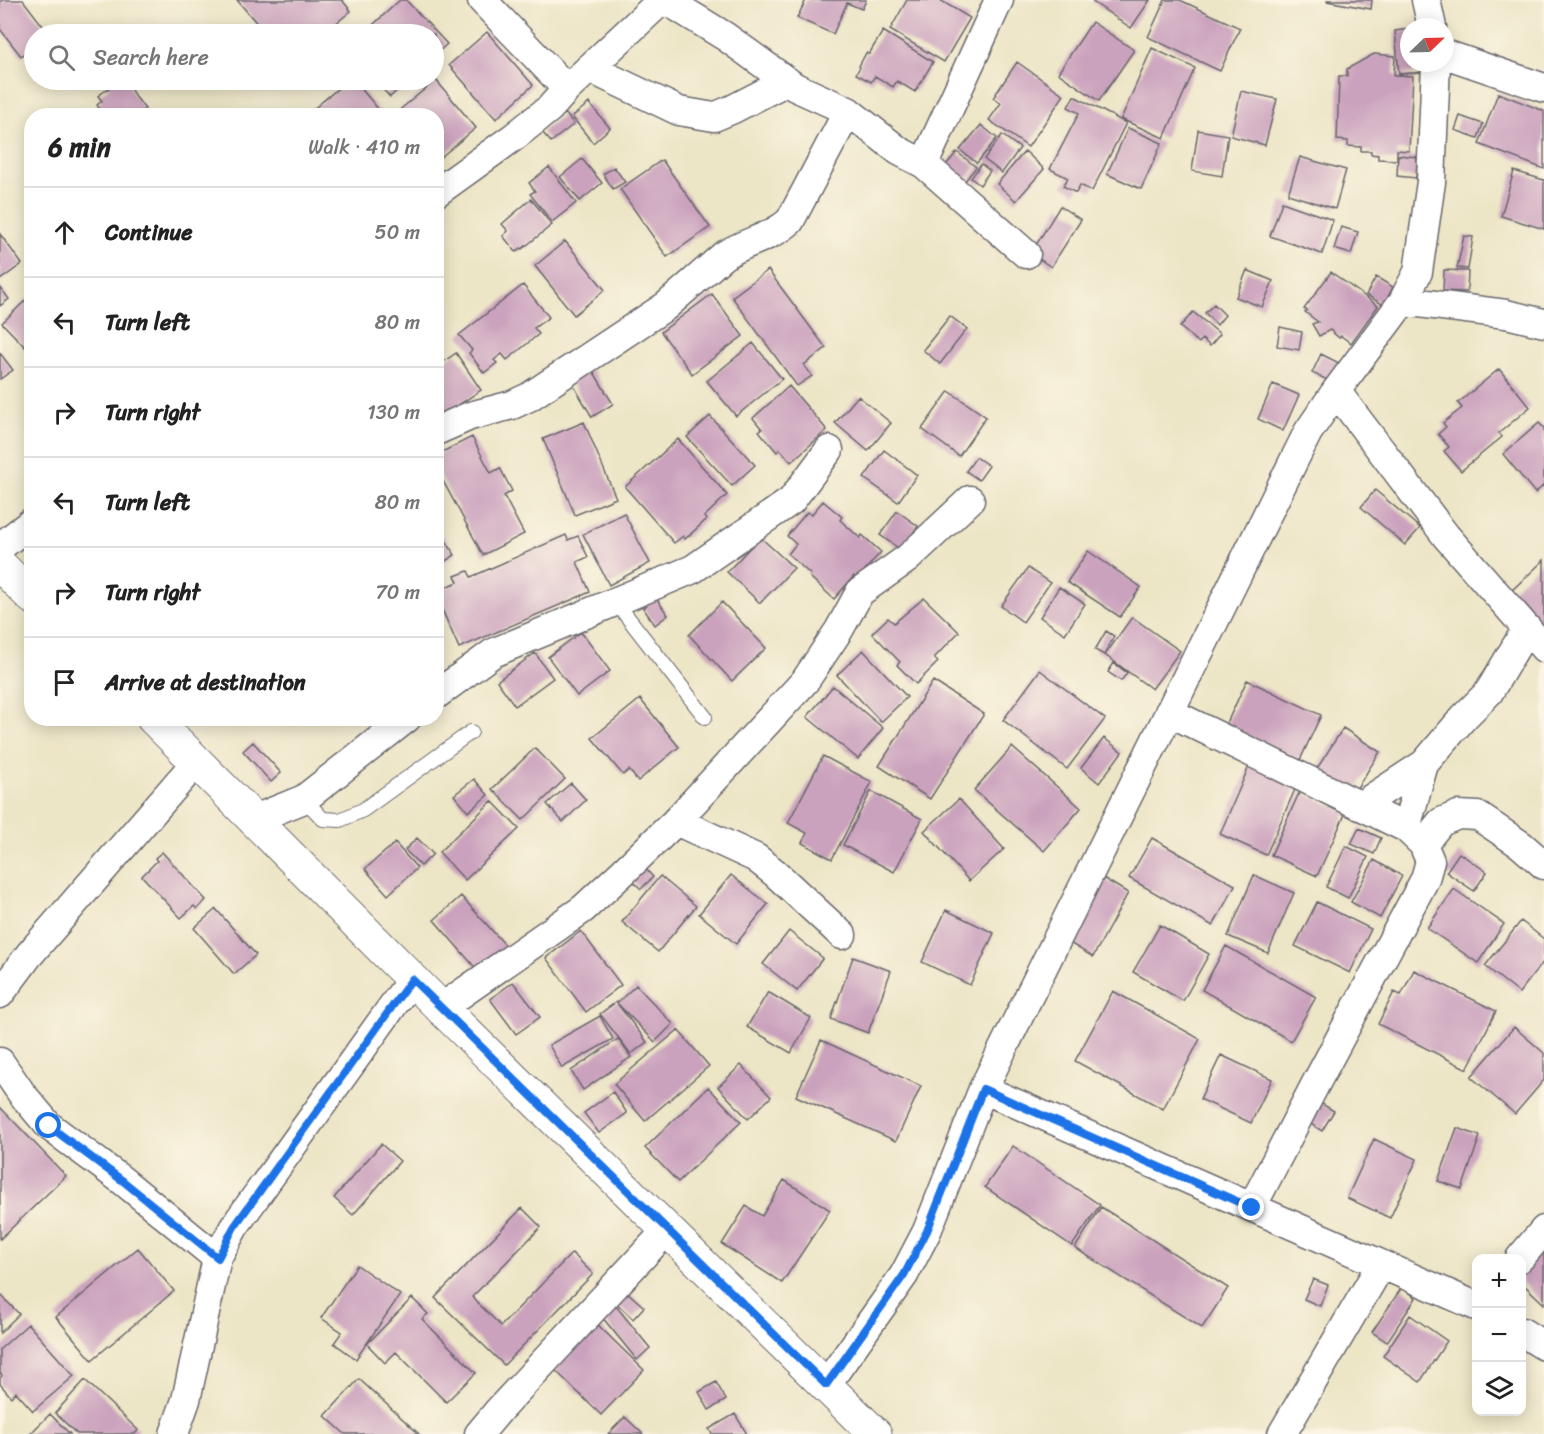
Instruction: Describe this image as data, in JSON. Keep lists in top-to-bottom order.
{
  "north": "top right",
  "page": {
    "search": "Search here",
    "heading": ["6 min", "Walk · 410 m"],
    "list": [
      ["Continue", "50 m"],
      ["Turn left", "80 m"],
      ["Turn right", "130 m"],
      ["Turn left", "80 m"],
      ["Turn right", "70 m"],
      "Arrive at destination"
    ],
    "map_buttons": ["+", "−"]
  }
}
